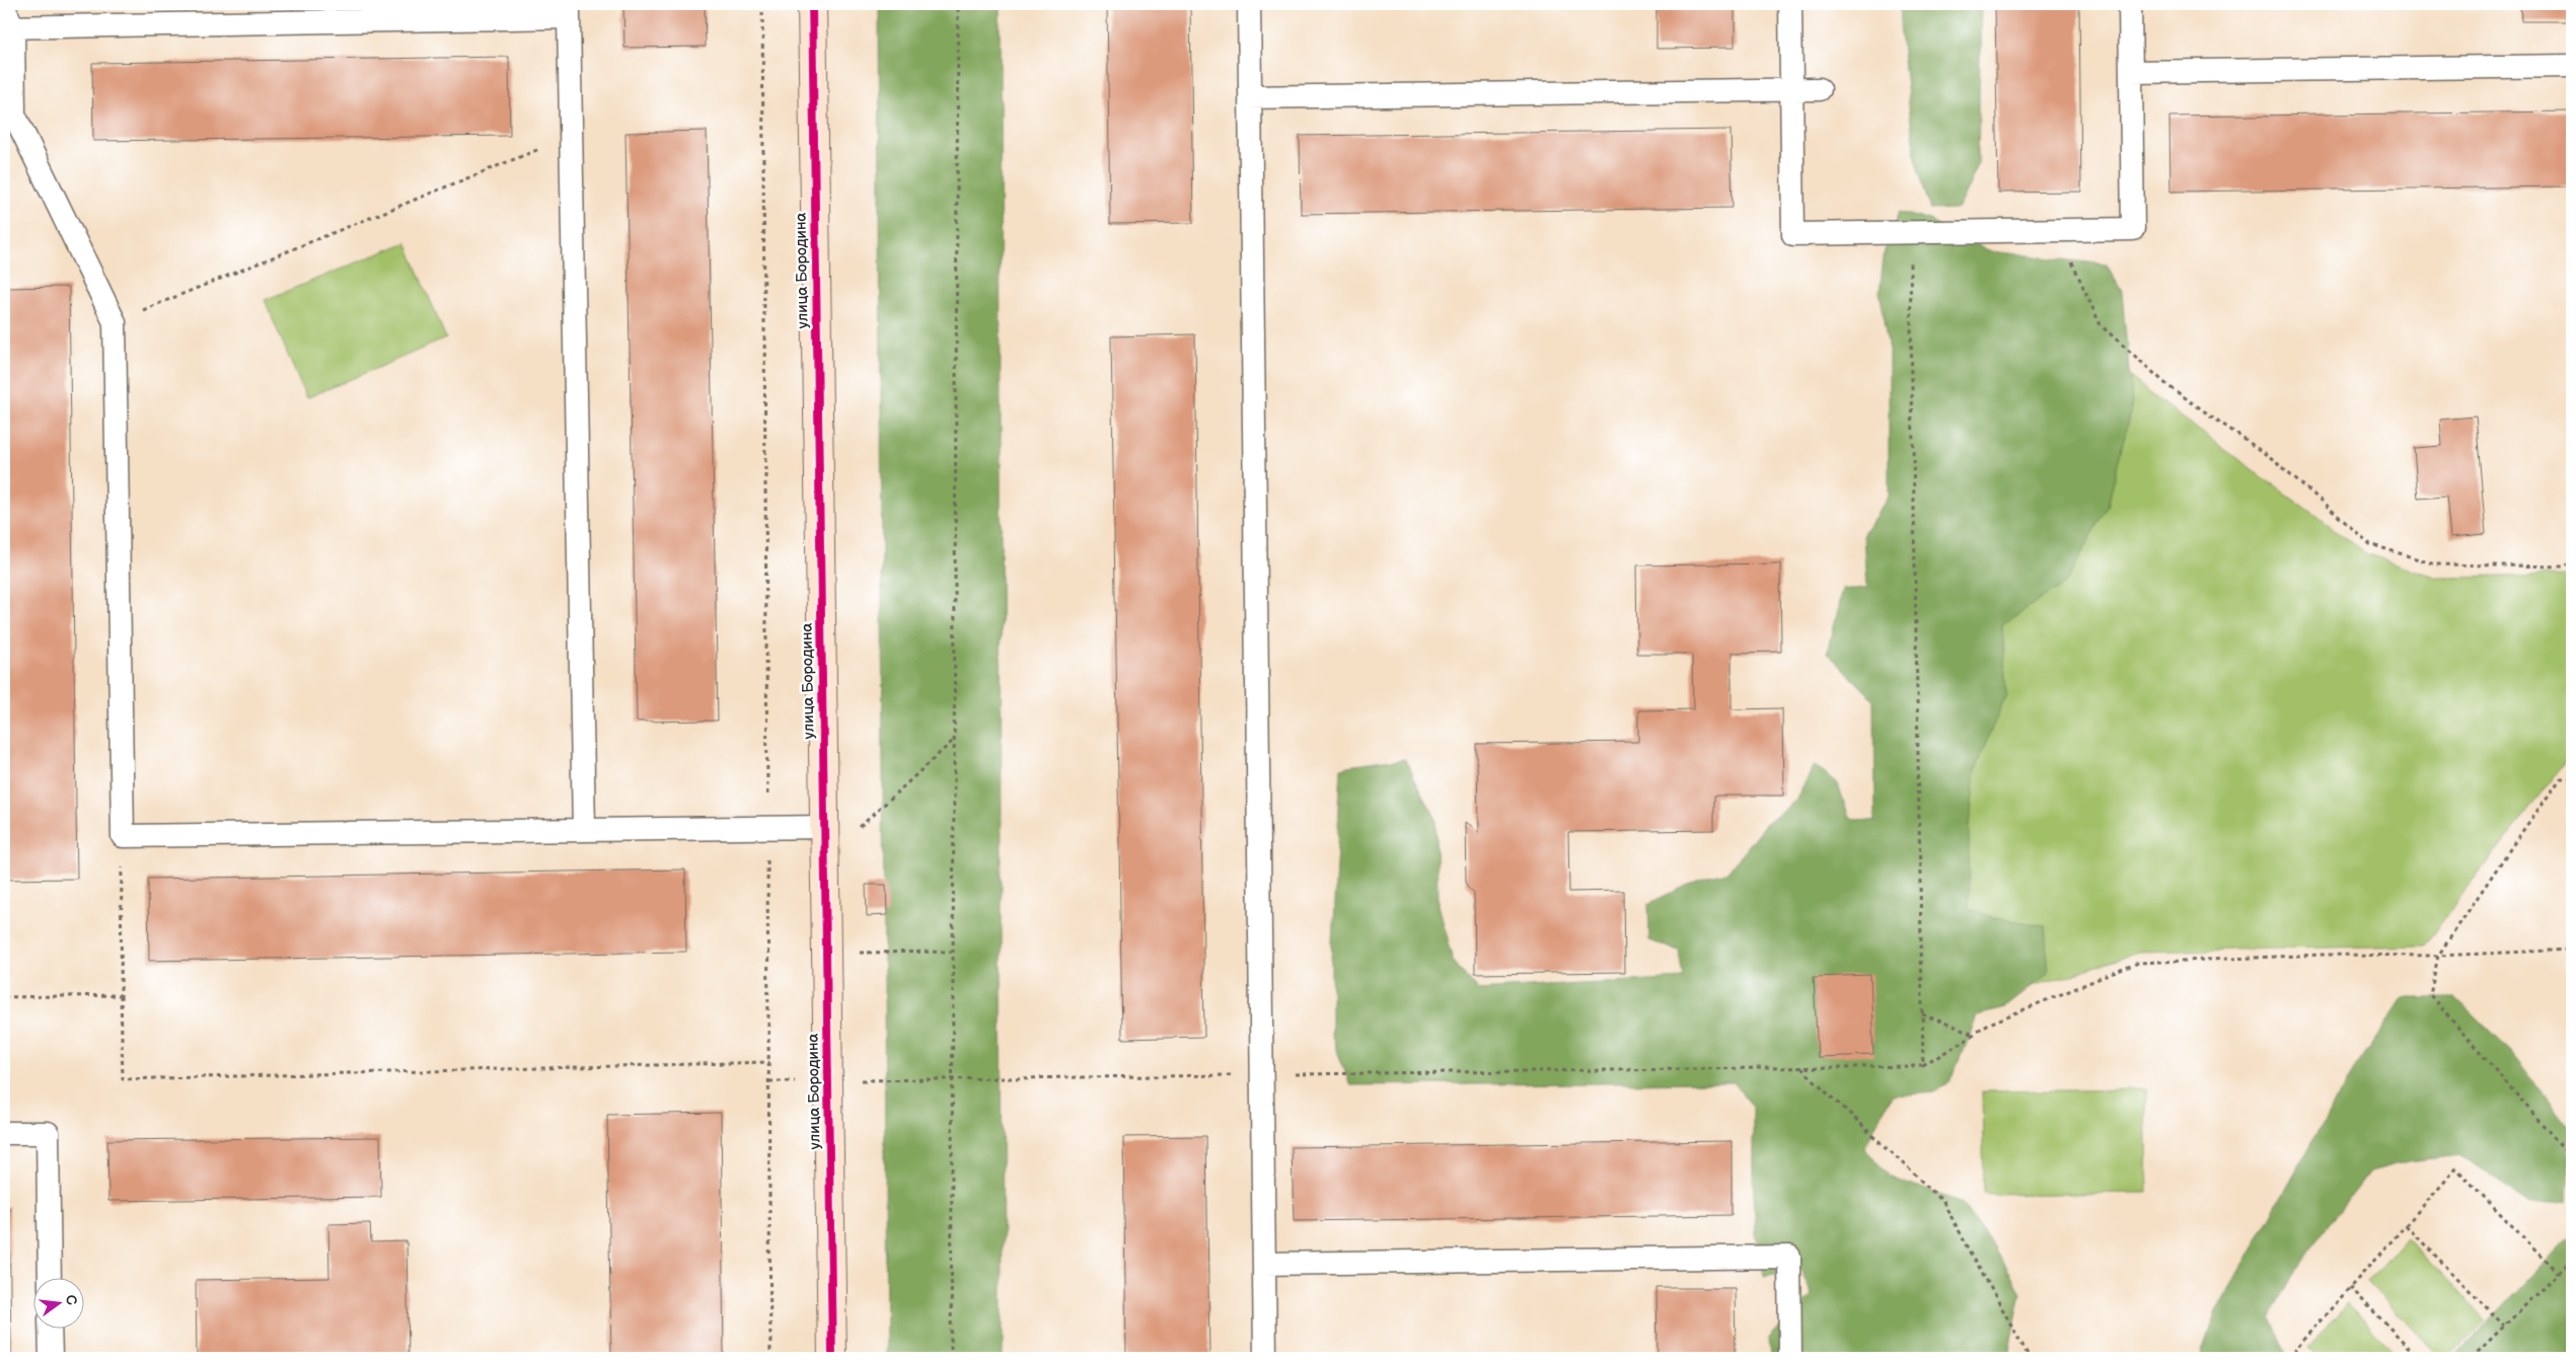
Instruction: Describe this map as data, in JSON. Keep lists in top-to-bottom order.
{
  "streets": {
    "street": ["улица Бородина"]
  },
  "north": "right"
}
